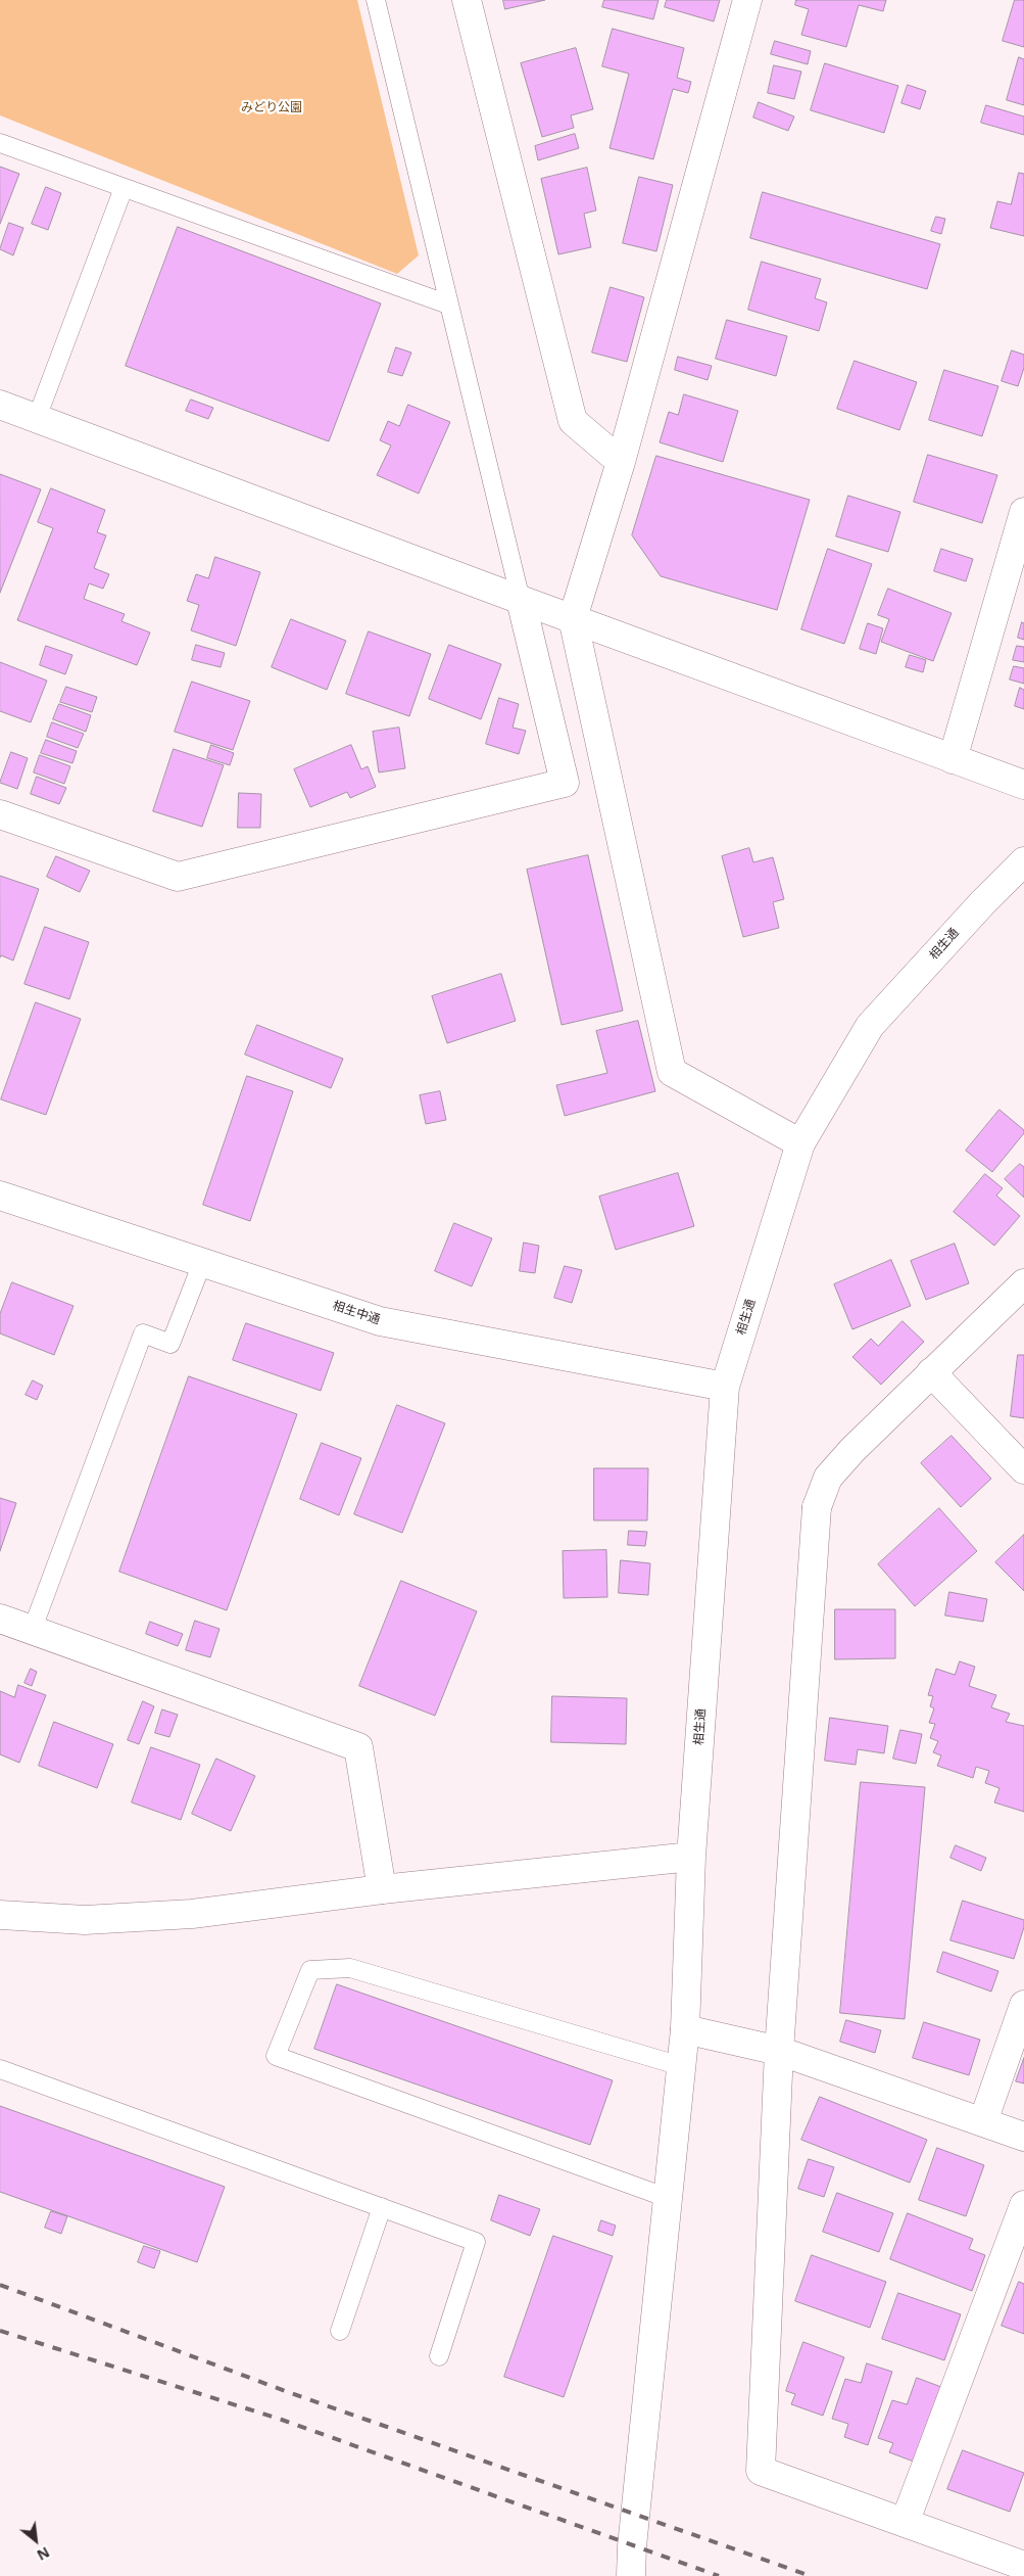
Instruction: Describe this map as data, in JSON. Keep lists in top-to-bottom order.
{
  "streets": {
    "street": ["相生通", "相生中通"]
  },
  "crossings": [
    ["相生通", "相生中通"]
  ],
  "parks": ["みどり公園"],
  "north": "bottom right"
}
